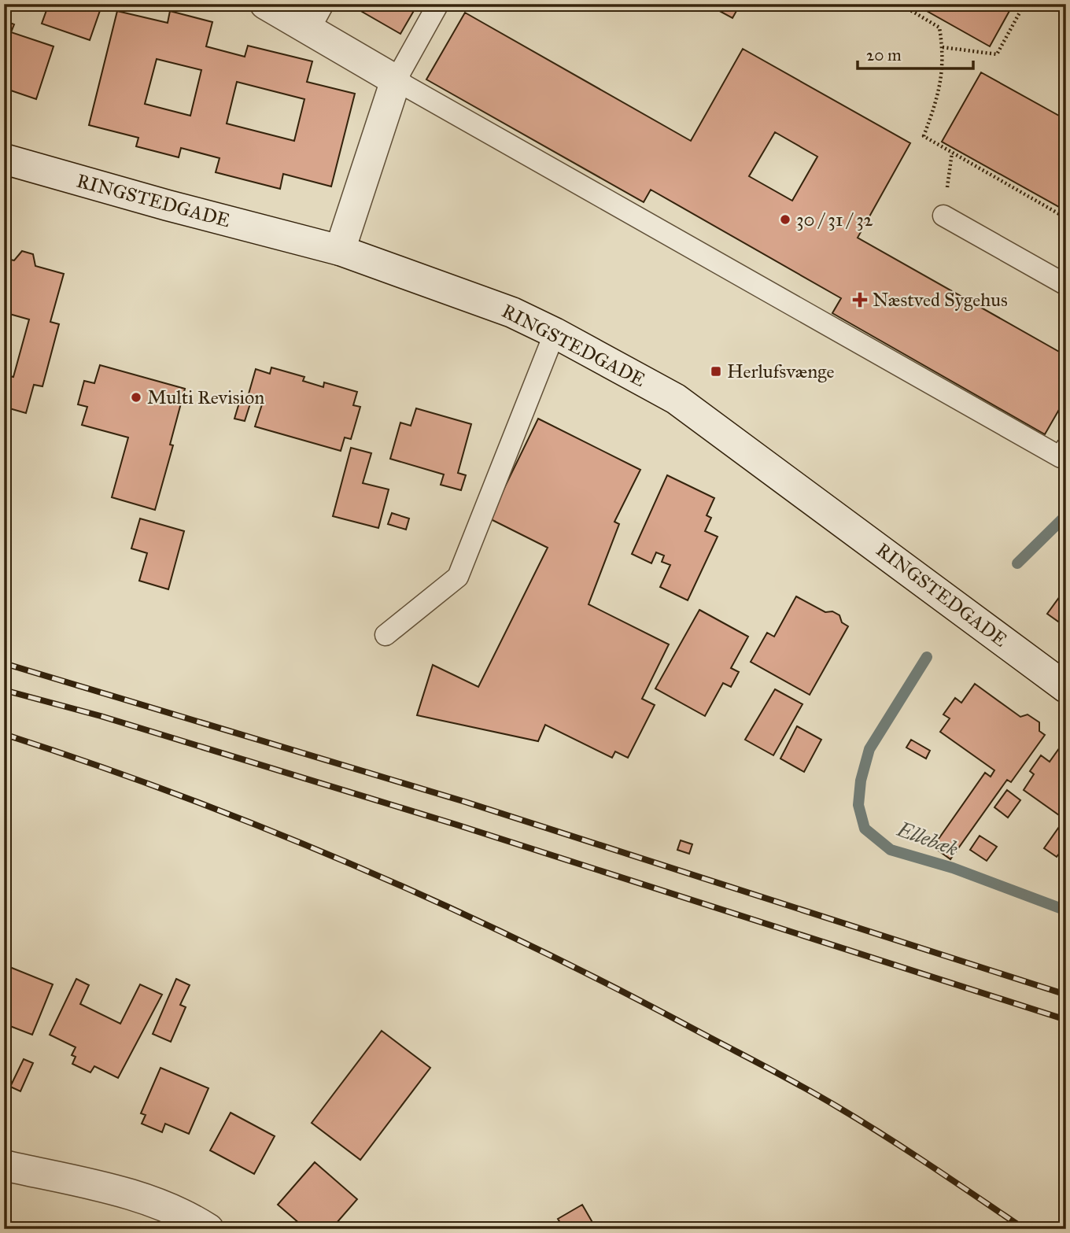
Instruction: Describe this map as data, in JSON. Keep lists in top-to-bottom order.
{
  "streets": {
    "street": ["RINGSTEDGADE"]
  },
  "water": ["Ellebæk"],
  "places": {
    "other": ["30 / 31 / 32", "Multi Revision"],
    "health": ["Næstved Sygehus"],
    "transit": ["Herlufsvænge"]
  },
  "scale_bar": "20 m"
}
